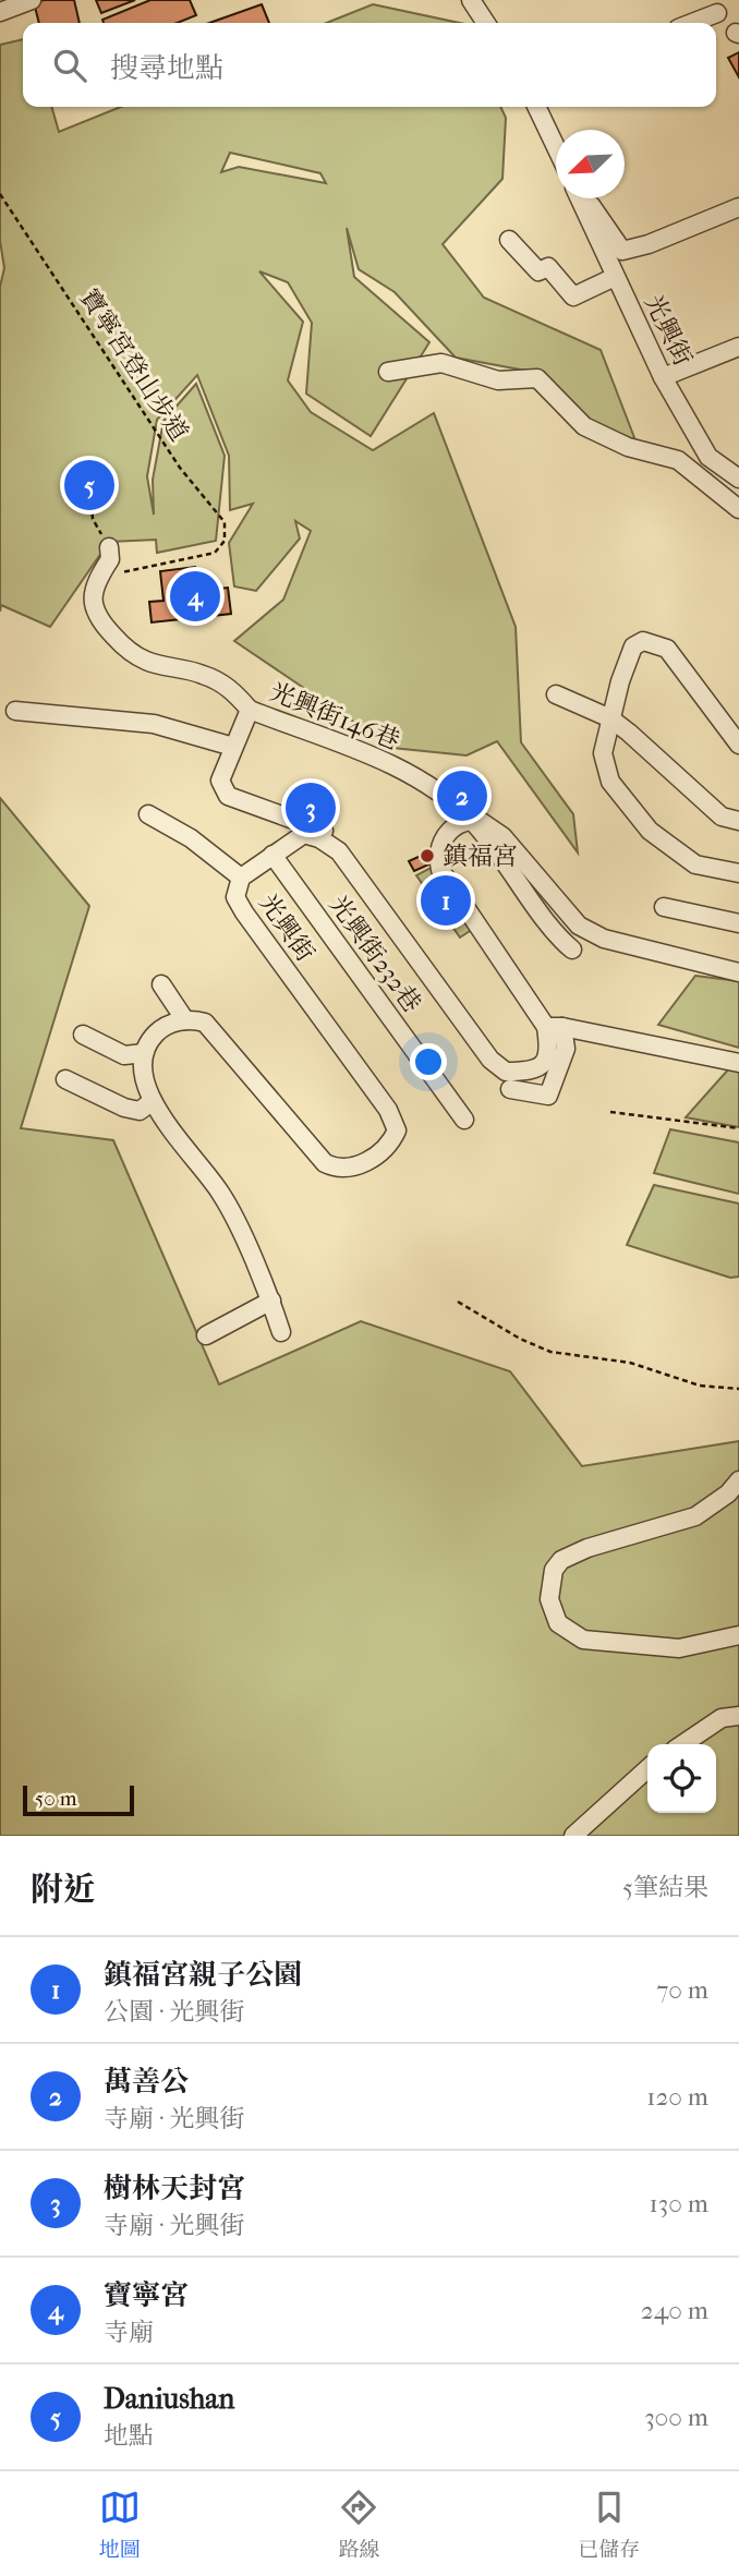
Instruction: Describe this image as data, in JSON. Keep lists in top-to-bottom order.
{
  "streets": {
    "street": ["光興街", "光興街146巷", "光興街232巷"],
    "path": ["寶寧宮登山步道"]
  },
  "crossings": [
    ["光興街", "光興街146巷"],
    ["光興街", "光興街232巷"]
  ],
  "places": ["鎮福宮"],
  "scale_bar": "50 m",
  "north": "bottom left",
  "page": {
    "search": "搜尋地點",
    "pins": [
      "5",
      "4",
      "2",
      "3",
      "1"
    ],
    "scale": "50 m",
    "heading": ["附近", "5筆結果"],
    "list": [
      {
        "mark": "1",
        "name": "鎮福宮親子公園",
        "note": "公園 · 光興街",
        "value": "70 m"
      },
      {
        "mark": "2",
        "name": "萬善公",
        "note": "寺廟 · 光興街",
        "value": "120 m"
      },
      {
        "mark": "3",
        "name": "樹林天封宮",
        "note": "寺廟 · 光興街",
        "value": "130 m"
      },
      {
        "mark": "4",
        "name": "寶寧宮",
        "note": "寺廟",
        "value": "240 m"
      },
      {
        "mark": "5",
        "name": "Daniushan",
        "note": "地點",
        "value": "300 m"
      }
    ],
    "nav": ["地圖", "路線", "已儲存"]
  }
}
